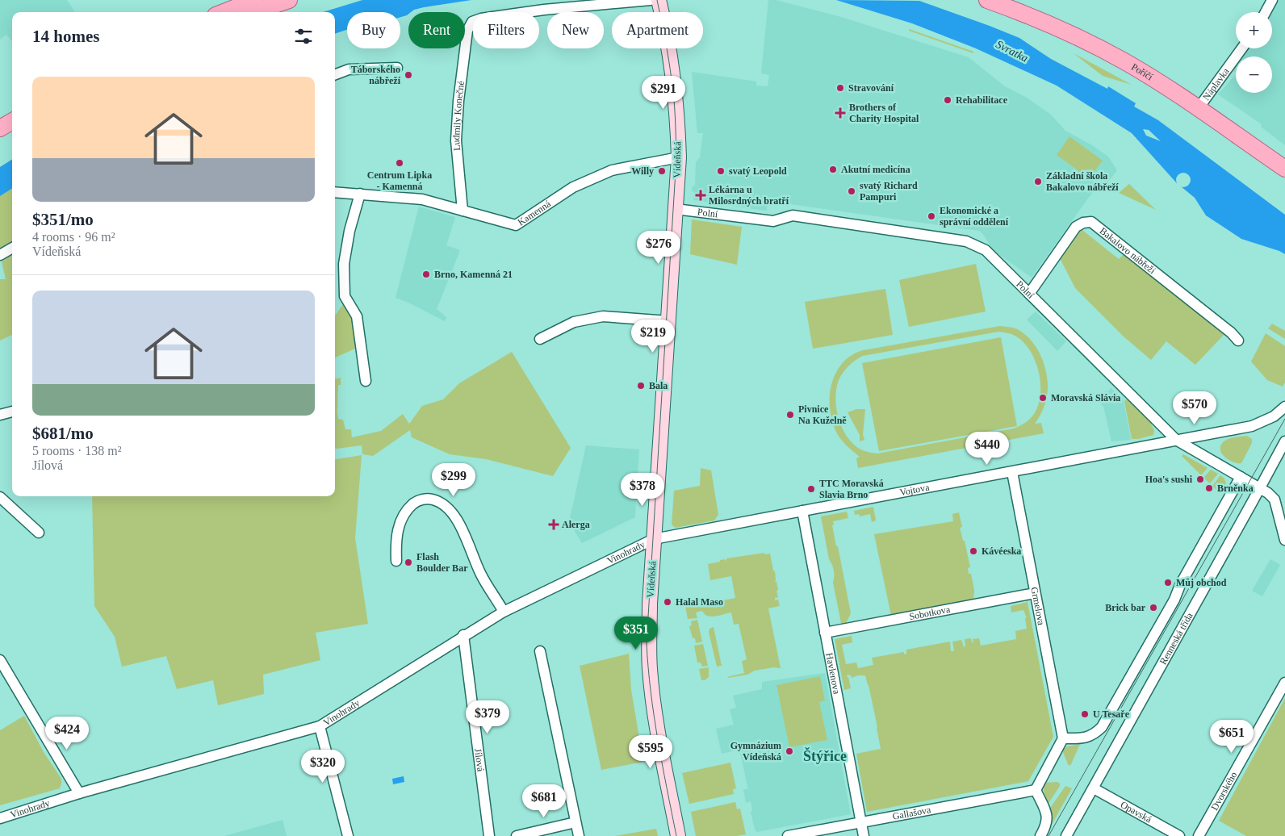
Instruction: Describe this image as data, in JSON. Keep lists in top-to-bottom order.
{
  "streets": {
    "main road": ["Poříčí", "Vídeňská"],
    "street": [
      "Náplavka",
      "Ludmily Konečné",
      "Kamenná",
      "Polní",
      "Bakalovo nábřeží",
      "Vojtova",
      "Vinohrady",
      "Grmelova",
      "Sobotkova",
      "Renneská třída",
      "Havlenova",
      "Jílová",
      "Dvorského",
      "Opavská",
      "Gallašova"
    ]
  },
  "crossings": [
    ["Poříčí", "Náplavka"],
    ["Ludmily Konečné", "Kamenná"],
    ["Vídeňská", "Kamenná"],
    ["Vídeňská", "Polní"],
    ["Vídeňská", "Vojtova"],
    ["Vídeňská", "Vinohrady"],
    ["Polní", "Bakalovo nábřeží"],
    ["Polní", "Vojtova"],
    ["Polní", "Renneská třída"],
    ["Vojtova", "Vinohrady"],
    ["Vojtova", "Grmelova"],
    ["Vojtova", "Havlenova"],
    ["Vinohrady", "Jílová"],
    ["Grmelova", "Sobotkova"],
    ["Sobotkova", "Havlenova"],
    ["Renneská třída", "Opavská"],
    ["Havlenova", "Gallašova"]
  ],
  "districts": ["Štýřice"],
  "water": ["Svratka"],
  "places": {
    "other": [
      "Táborského nábřeží",
      "Stravování",
      "Rehabilitace",
      "Centrum Lipka - Kamenná",
      "Akutní medicína",
      "Willy",
      "svatý Leopold",
      "Základní škola Bakalovo nábřeží",
      "svatý Richard Pampuri",
      "Ekonomické a správní oddělení",
      "Brno, Kamenná 21",
      "Bala",
      "Moravská Slávia",
      "Pivnice Na Kuželně",
      "Hoa's sushi",
      "Brněnka",
      "TTC Moravská Slavia Brno",
      "Kávéeska",
      "Flash Boulder Bar",
      "Můj obchod",
      "Halal Maso",
      "Brick bar",
      "U Tesaře",
      "Gymnázium Vídeňská"
    ],
    "health": ["Brothers of Charity Hospital", "Lékárna u Milosrdných bratří", "Alerga"]
  },
  "page": {
    "map_buttons": ["+", "−"],
    "chip": [
      "Buy",
      "Rent",
      "Filters",
      "New",
      "Apartment"
    ],
    "heading": "14 homes",
    "list": [
      {
        "name": "$351/mo",
        "note": "4 rooms · 96 m² · Vídeňská"
      },
      {
        "name": "$681/mo",
        "note": "5 rooms · 138 m² · Jílová"
      }
    ],
    "price": [
      "$291",
      "$276",
      "$219",
      "$570",
      "$440",
      "$299",
      "$378",
      "$351",
      "$379",
      "$424",
      "$651",
      "$595",
      "$320",
      "$681"
    ]
  }
}
